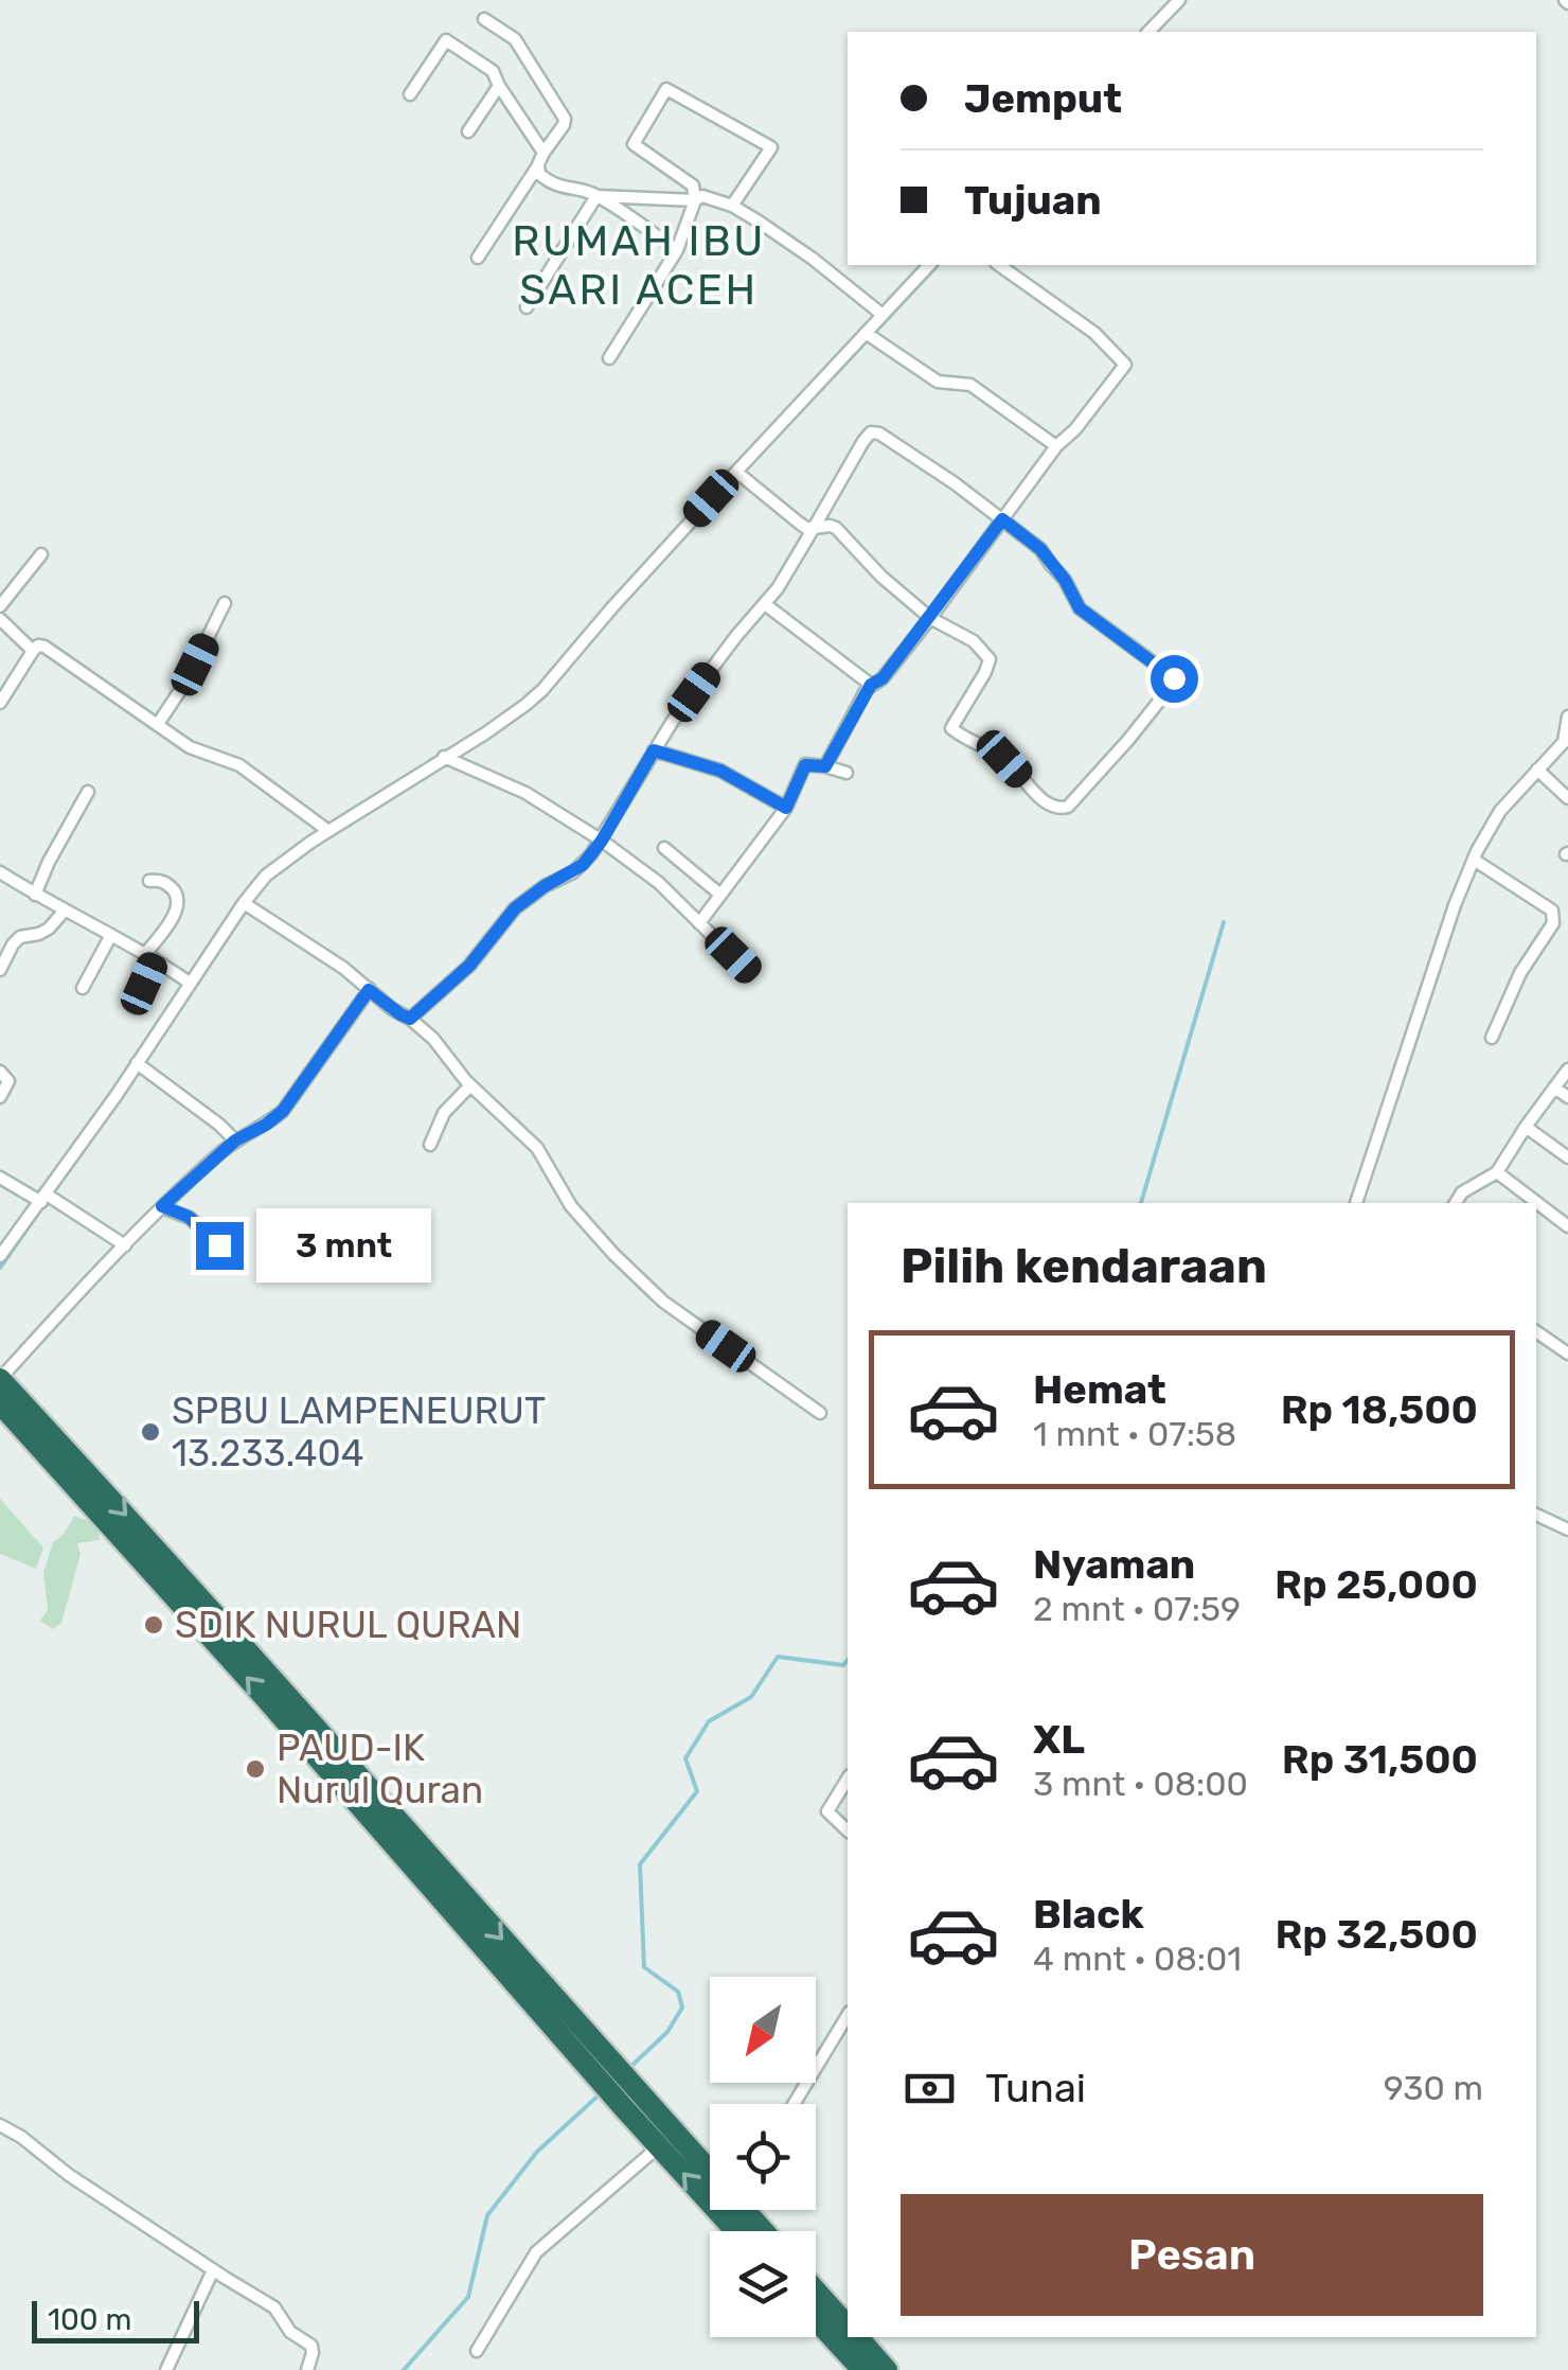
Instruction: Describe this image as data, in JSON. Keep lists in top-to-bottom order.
{
  "districts": ["RUMAH IBU SARI ACEH"],
  "places": ["SPBU LAMPENEURUT 13.233.404", "SDIK NURUL QURAN", "PAUD-IK Nurul Quran"],
  "scale_bar": "100 m",
  "north": "bottom left",
  "page": {
    "banner": ["Jemput", "Tujuan"],
    "heading": "Pilih kendaraan",
    "bubble": "3 mnt",
    "list": [
      {
        "name": "Hemat",
        "note": "1 mnt · 07:58",
        "value": "Rp 18,500"
      },
      {
        "name": "Nyaman",
        "note": "2 mnt · 07:59",
        "value": "Rp 25,000"
      },
      {
        "name": "XL",
        "note": "3 mnt · 08:00",
        "value": "Rp 31,500"
      },
      {
        "name": "Black",
        "note": "4 mnt · 08:01",
        "value": "Rp 32,500"
      }
    ],
    "pay": ["Tunai", "930 m"],
    "buttons": "Pesan",
    "scale": "100 m"
  }
}
